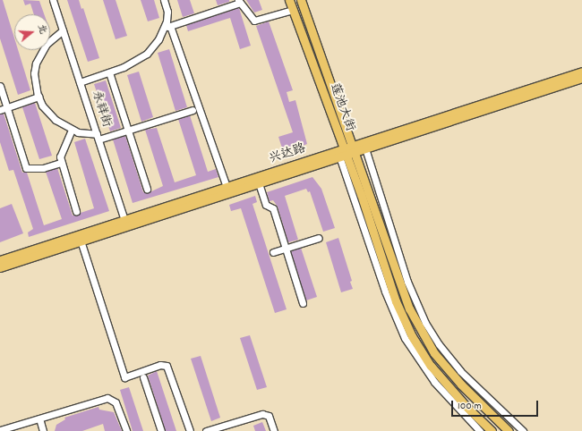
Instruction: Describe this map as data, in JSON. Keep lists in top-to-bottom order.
{
  "streets": {
    "main road": ["莲池大街", "兴达路"],
    "street": ["永祥街"]
  },
  "crossings": [
    ["莲池大街", "兴达路"],
    ["永祥街", "兴达路"]
  ],
  "scale_bar": "100 m",
  "north": "right"
}
